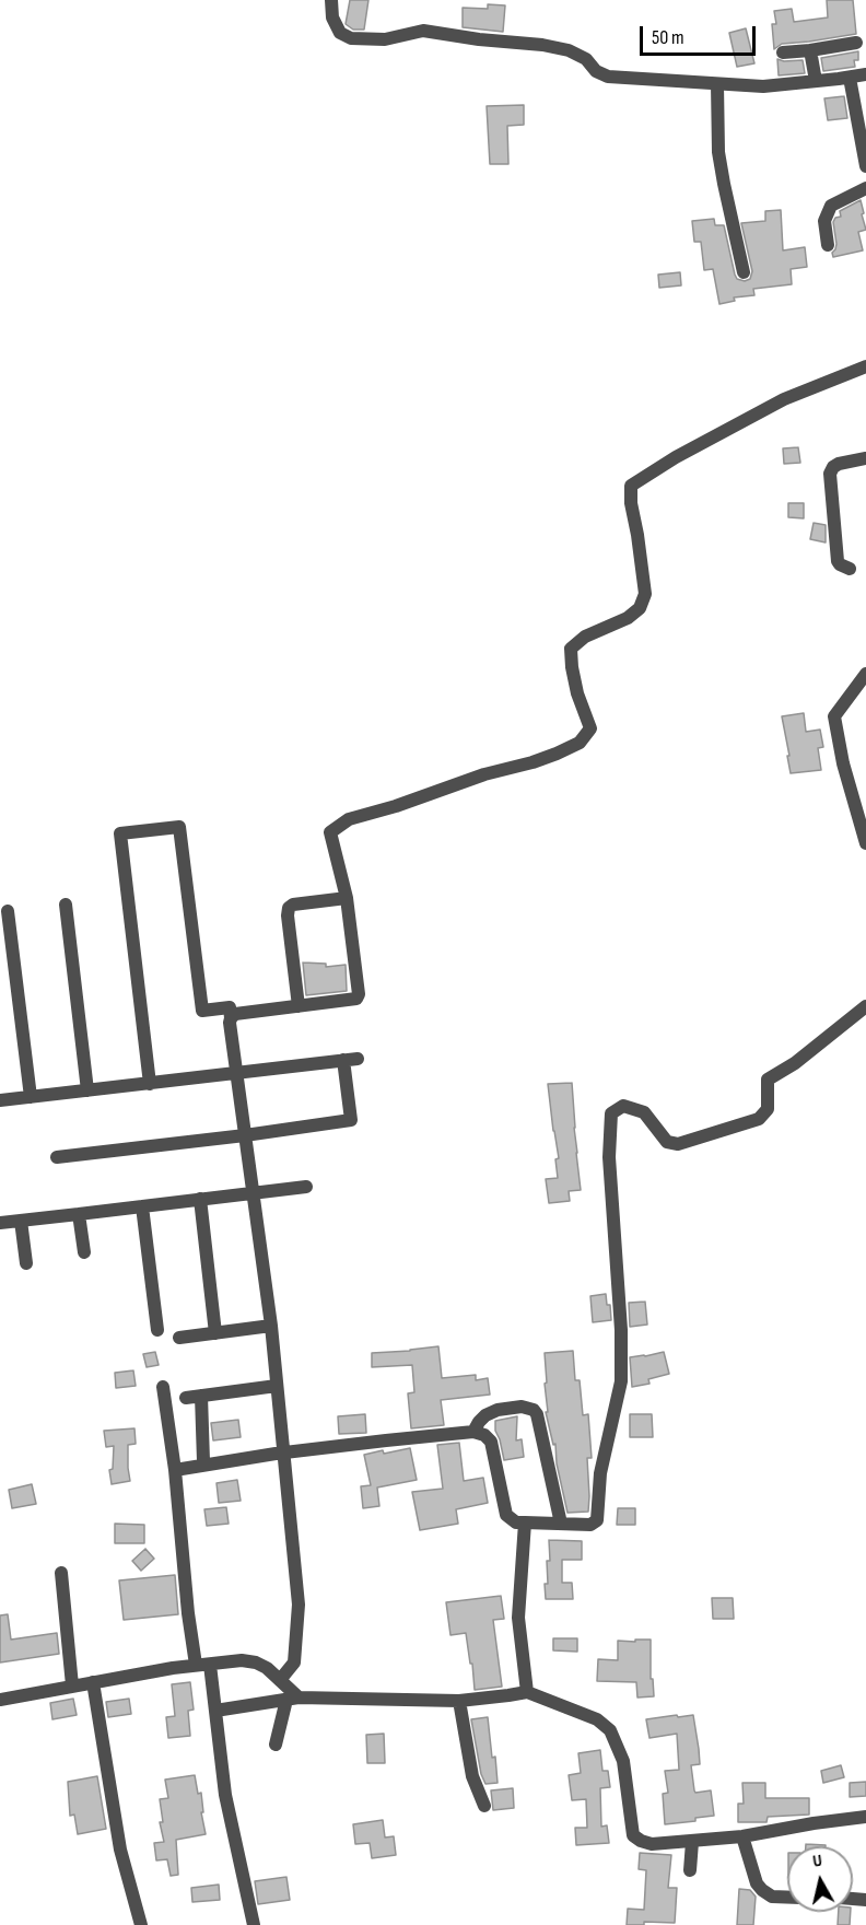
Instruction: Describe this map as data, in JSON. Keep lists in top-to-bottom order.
{
  "scale_bar": "50 m",
  "north": "top"
}
